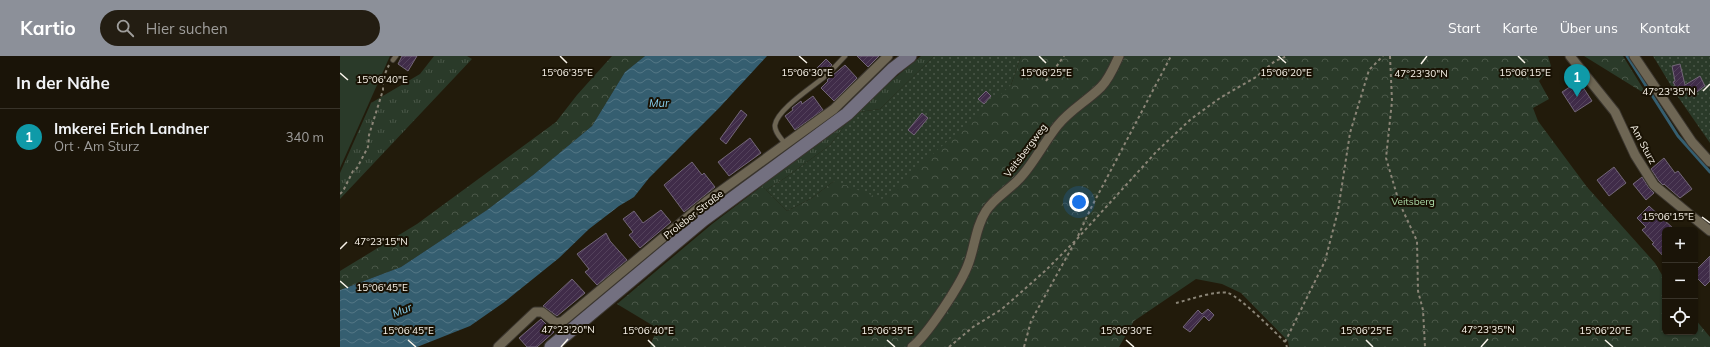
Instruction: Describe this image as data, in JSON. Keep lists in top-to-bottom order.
{
  "streets": {
    "main road": ["Proleber Straße"],
    "street": ["Am Sturz", "Veitsbergweg"]
  },
  "water": ["Mur"],
  "parks": ["Veitsberg"],
  "page": {
    "header": "Kartio",
    "search": "Hier suchen",
    "nav": [
      "Start",
      "Karte",
      "Über uns",
      "Kontakt"
    ],
    "heading": "In der Nähe",
    "pins": "1",
    "list": [
      {
        "mark": "1",
        "name": "Imkerei Erich Landner",
        "note": "Ort · Am Sturz",
        "value": "340 m"
      }
    ],
    "map_buttons": ["+", "−"]
  },
  "coordinates": [
    "15°06'35\"E",
    "15°06'30\"E",
    "15°06'25\"E",
    "15°06'20\"E",
    "15°06'15\"E",
    "47°23'30\"N",
    "15°06'40\"E",
    "47°23'35\"N",
    "47°23'15\"N",
    "15°06'45\"E",
    "47°23'20\"N"
  ]
}
